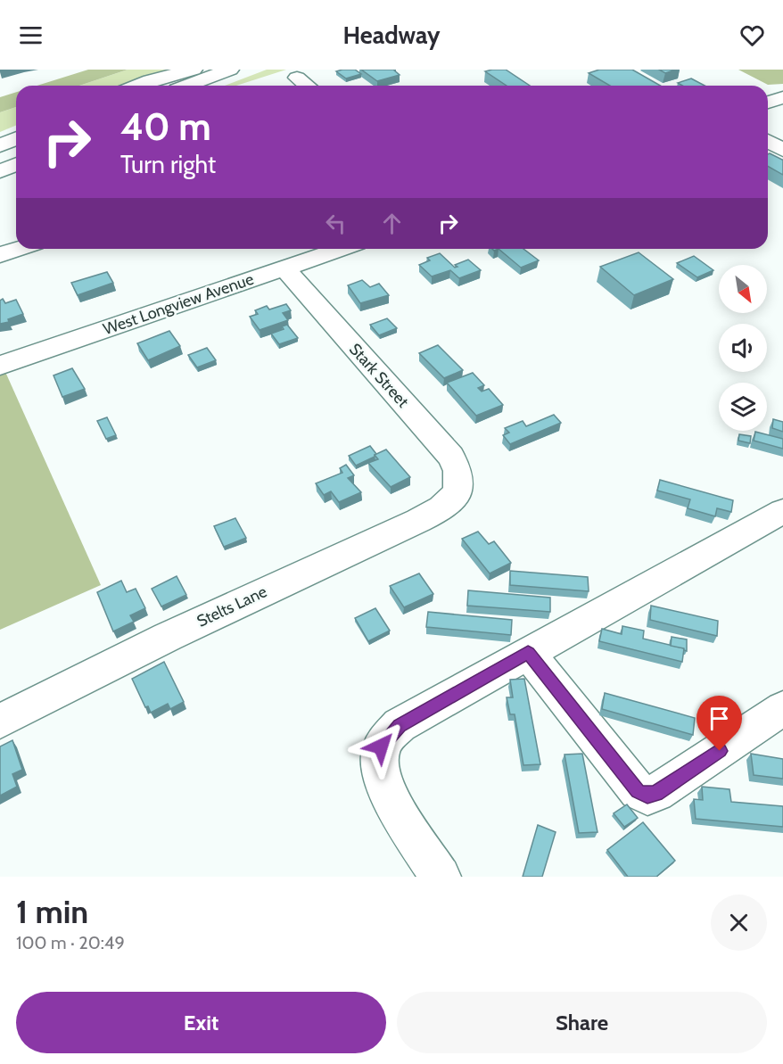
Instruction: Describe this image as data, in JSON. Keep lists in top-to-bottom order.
{
  "streets": {
    "main road": ["West Longview Avenue", "Stark Street", "Stelts Lane"]
  },
  "crossings": [
    ["West Longview Avenue", "Stark Street"],
    ["Stark Street", "Stelts Lane"]
  ],
  "north": "bottom right",
  "page": {
    "header": "Headway",
    "turn": ["40 m", "Turn right"],
    "heading": ["1 min", "100 m · 20:49"],
    "buttons": ["Exit", "Share"]
  }
}
